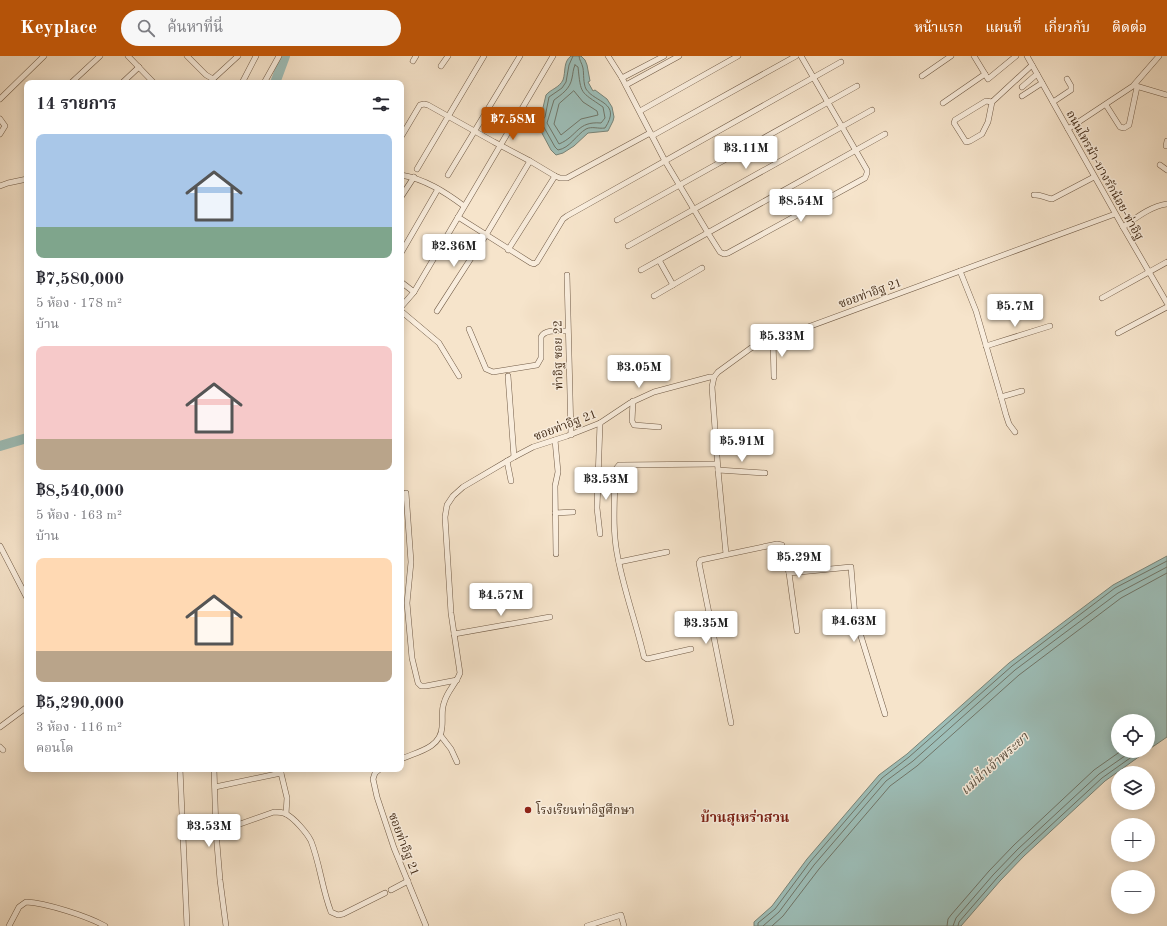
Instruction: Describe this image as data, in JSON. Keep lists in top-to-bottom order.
{
  "streets": {
    "street": ["ถนนไทรม้า-บางรักน้อย-ท่าอิฐ", "ซอยท่าอิฐ 21", "ท่าอิฐ ซอย 22"]
  },
  "crossings": [
    ["ถนนไทรม้า-บางรักน้อย-ท่าอิฐ", "ซอยท่าอิฐ 21"],
    ["ซอยท่าอิฐ 21", "ท่าอิฐ ซอย 22"]
  ],
  "districts": ["บ้านสุเหร่าสวน"],
  "water": ["แม่น้ำเจ้าพระยา"],
  "places": ["โรงเรียนท่าอิฐศึกษา"],
  "page": {
    "header": "Keyplace",
    "search": "ค้นหาที่นี่",
    "nav": [
      "หน้าแรก",
      "แผนที่",
      "เกี่ยวกับ",
      "ติดต่อ"
    ],
    "heading": "14 รายการ",
    "price": [
      "฿7.58M",
      "฿3.11M",
      "฿8.54M",
      "฿2.36M",
      "฿5.7M",
      "฿5.33M",
      "฿3.05M",
      "฿5.91M",
      "฿3.53M",
      "฿5.29M",
      "฿4.57M",
      "฿4.63M",
      "฿3.35M",
      "฿3.53M"
    ],
    "list": [
      {
        "name": "฿7,580,000",
        "note": "5 ห้อง · 178 m² · บ้าน"
      },
      {
        "name": "฿8,540,000",
        "note": "5 ห้อง · 163 m² · บ้าน"
      },
      {
        "name": "฿5,290,000",
        "note": "3 ห้อง · 116 m² · คอนโด"
      }
    ],
    "map_buttons": ["+", "−"]
  }
}
